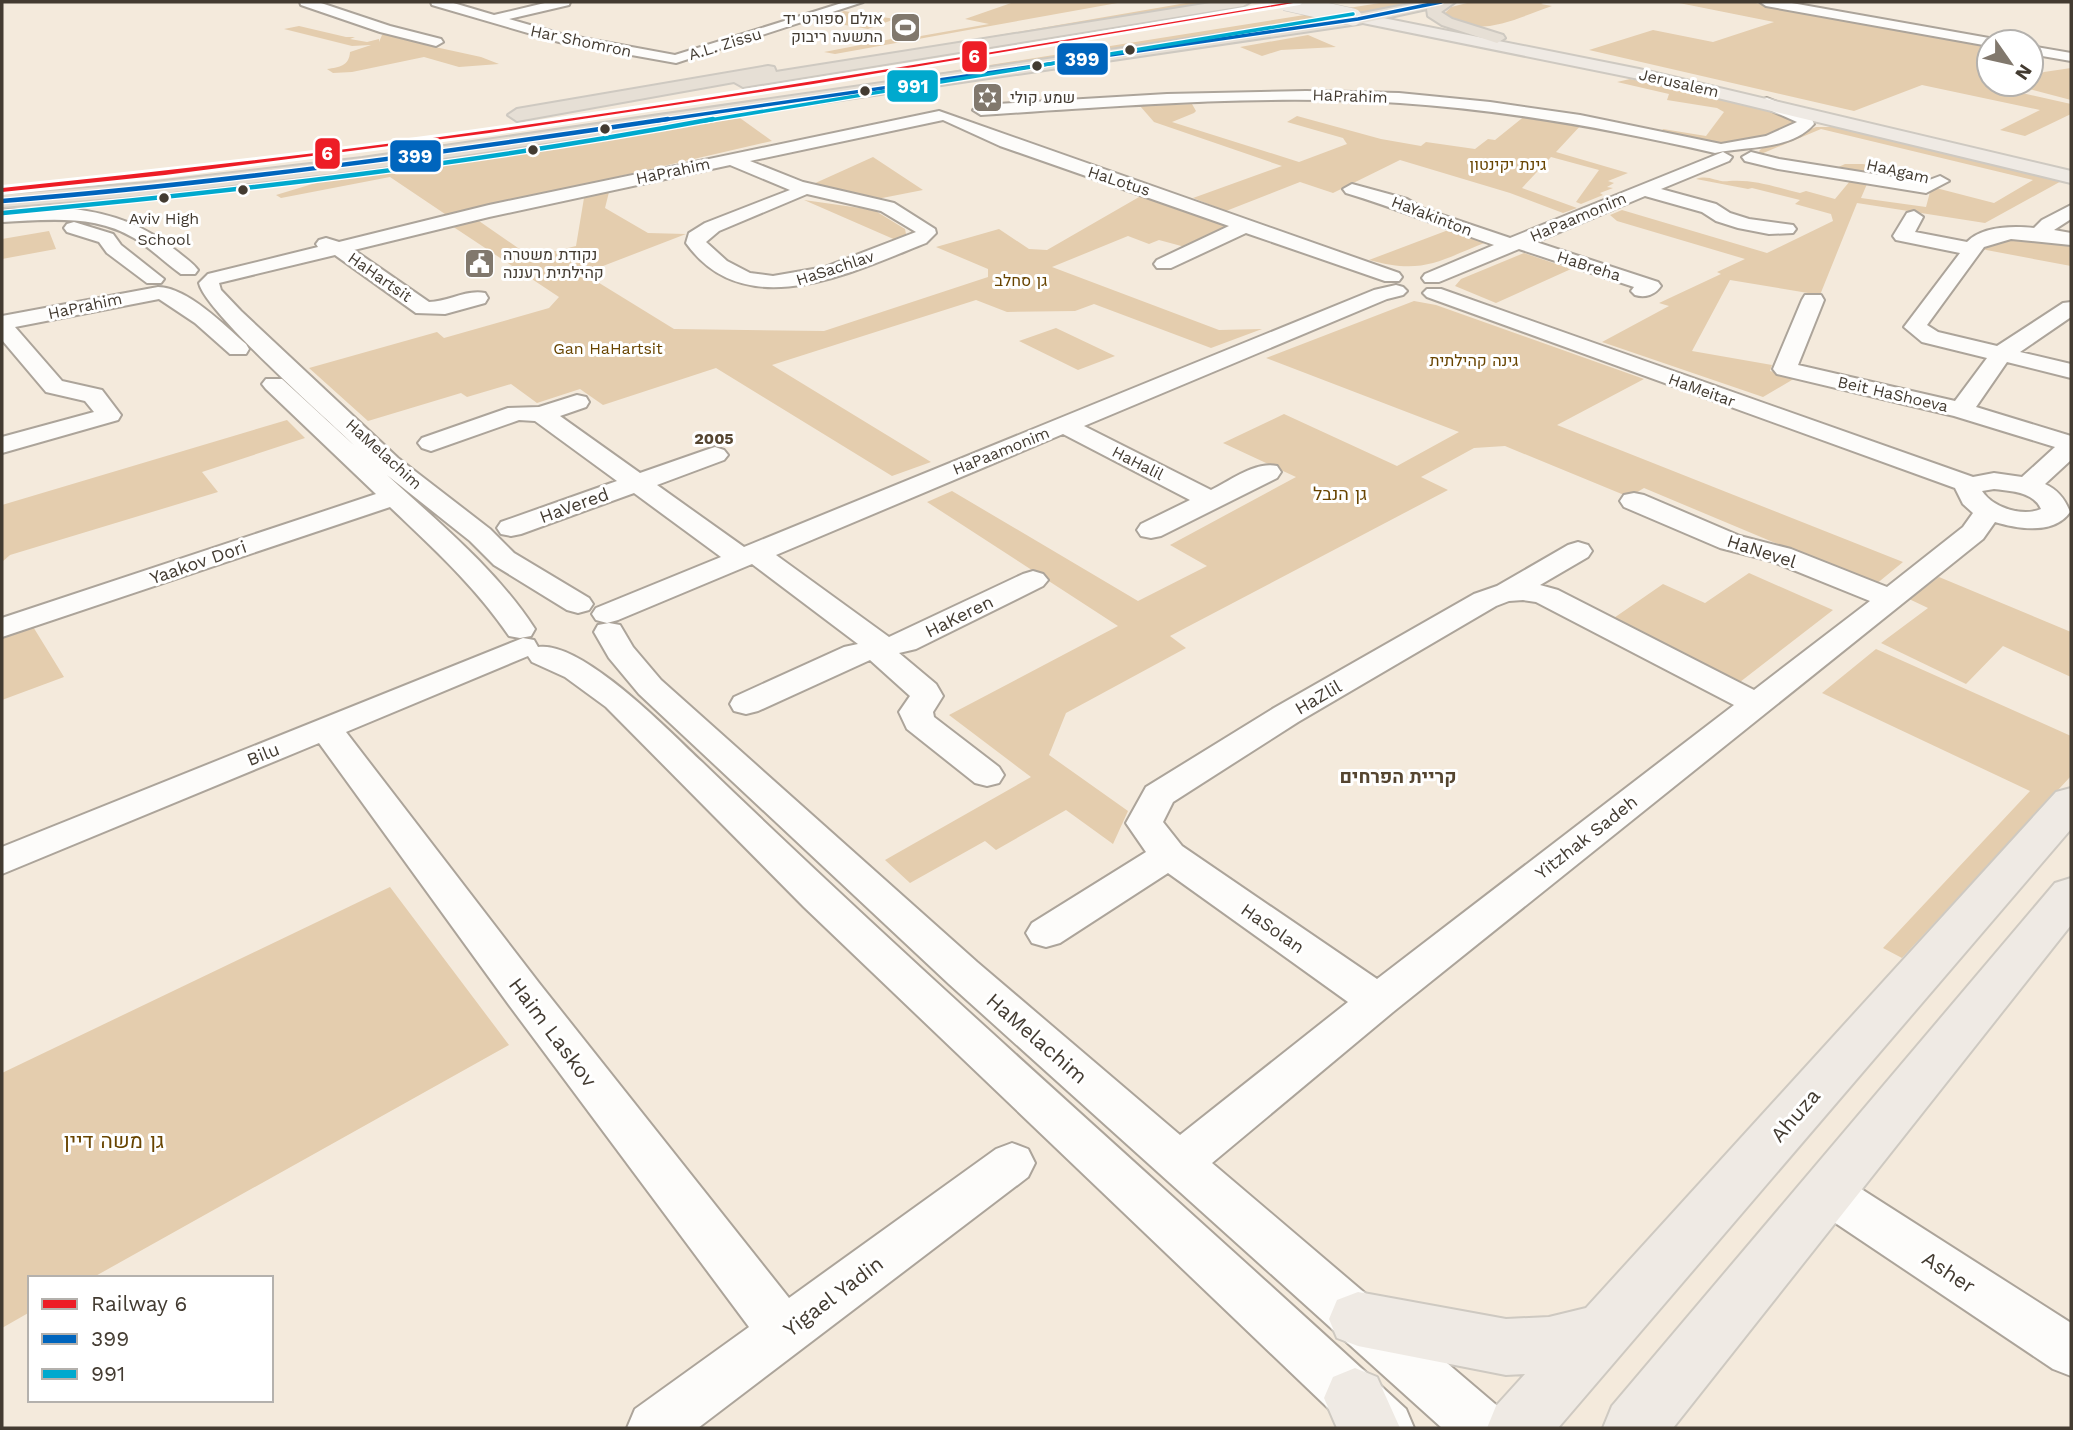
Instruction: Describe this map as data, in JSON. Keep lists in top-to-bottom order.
{
  "streets": {
    "main road": ["Jerusalem", "Ahuza"],
    "street": [
      "Har Shomron",
      "A.L. Zissu",
      "HaPrahim",
      "HaAgam",
      "HaLotus",
      "HaYakinton",
      "HaPaamonim",
      "HaBreha",
      "HaSachlav",
      "HaHartsit",
      "HaMeitar",
      "Beit HaShoeva",
      "HaMelachim",
      "HaHalil",
      "HaVered",
      "HaNevel",
      "Yaakov Dori",
      "HaKeren",
      "HaZlil",
      "Bilu",
      "Yitzhak Sadeh",
      "HaSolan",
      "Haim Laskov",
      "Asher",
      "Yigael Yadin"
    ]
  },
  "crossings": [
    ["Har Shomron", "A.L. Zissu"],
    ["Jerusalem", "HaPaamonim"],
    ["HaPrahim", "HaAgam"],
    ["HaPrahim", "HaLotus"],
    ["HaPrahim", "HaPaamonim"],
    ["HaPrahim", "HaSachlav"],
    ["HaPrahim", "HaHartsit"],
    ["HaPrahim", "HaMelachim"],
    ["HaAgam", "HaPaamonim"],
    ["HaLotus", "HaPaamonim"],
    ["HaYakinton", "HaPaamonim"],
    ["HaYakinton", "HaBreha"],
    ["HaPaamonim", "HaBreha"],
    ["HaPaamonim", "HaMeitar"],
    ["HaPaamonim", "HaMelachim"],
    ["HaPaamonim", "HaHalil"],
    ["HaPaamonim", "HaVered"],
    ["HaPaamonim", "Bilu"],
    ["HaMeitar", "Yitzhak Sadeh"],
    ["HaMelachim", "Yaakov Dori"],
    ["HaMelachim", "Bilu"],
    ["HaMelachim", "Yitzhak Sadeh"],
    ["HaNevel", "Yitzhak Sadeh"],
    ["HaZlil", "HaSolan"],
    ["Bilu", "Haim Laskov"],
    ["Yitzhak Sadeh", "HaSolan"],
    ["Haim Laskov", "Yigael Yadin"]
  ],
  "districts": ["2005", "קריית הפרחים"],
  "parks": [
    "גינת יקינטון",
    "גן סחלב",
    "Gan HaHartsit",
    "גינה קהילתית",
    "גן הנבל",
    "גן משה דיין"
  ],
  "places": {
    "sports": ["אולם ספורט יד התשעה ריבוק"],
    "synagogue": ["שמע קולי"],
    "other": ["Aviv High School"],
    "public building": ["נקודת משטרה קהילתית רעננה"]
  },
  "lines": ["rail line 6", "transit line 399", "transit line 991"],
  "legend": ["Railway 6", "399", "991"],
  "north": "bottom right"
}
